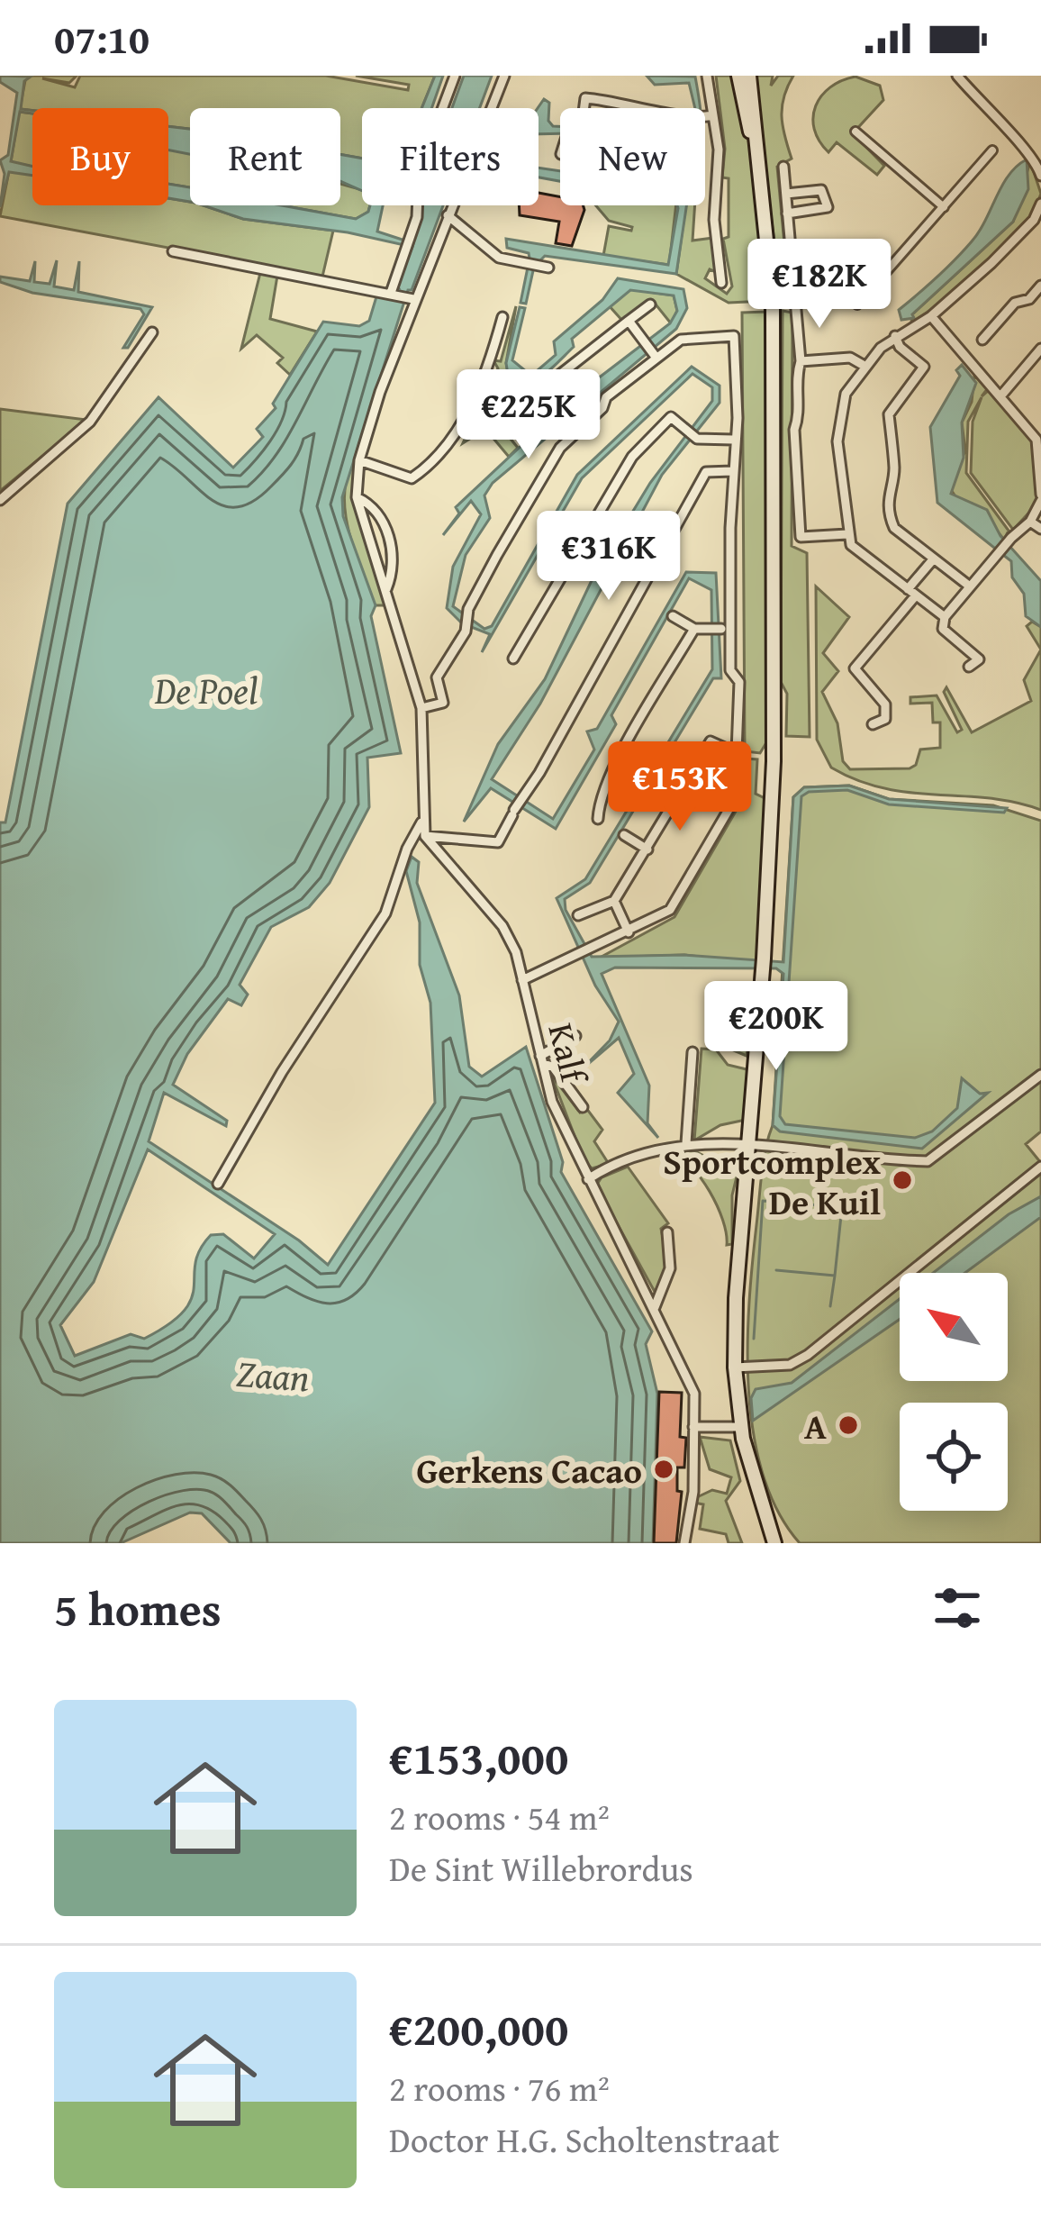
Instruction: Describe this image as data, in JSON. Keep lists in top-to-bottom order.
{
  "streets": {
    "street": ["Kalf"]
  },
  "water": ["De Poel", "Zaan"],
  "places": ["Sportcomplex De Kuil", "A", "Gerkens Cacao"],
  "north": "top left",
  "page": {
    "status": "07:10",
    "chip": [
      "Buy",
      "Rent",
      "Filters",
      "New"
    ],
    "price": [
      "€182K",
      "€225K",
      "€316K",
      "€153K",
      "€200K"
    ],
    "heading": "5 homes",
    "list": [
      {
        "name": "€153,000",
        "note": "2 rooms · 54 m² · De Sint Willebrordus"
      },
      {
        "name": "€200,000",
        "note": "2 rooms · 76 m² · Doctor H.G. Scholtenstraat"
      }
    ]
  }
}
